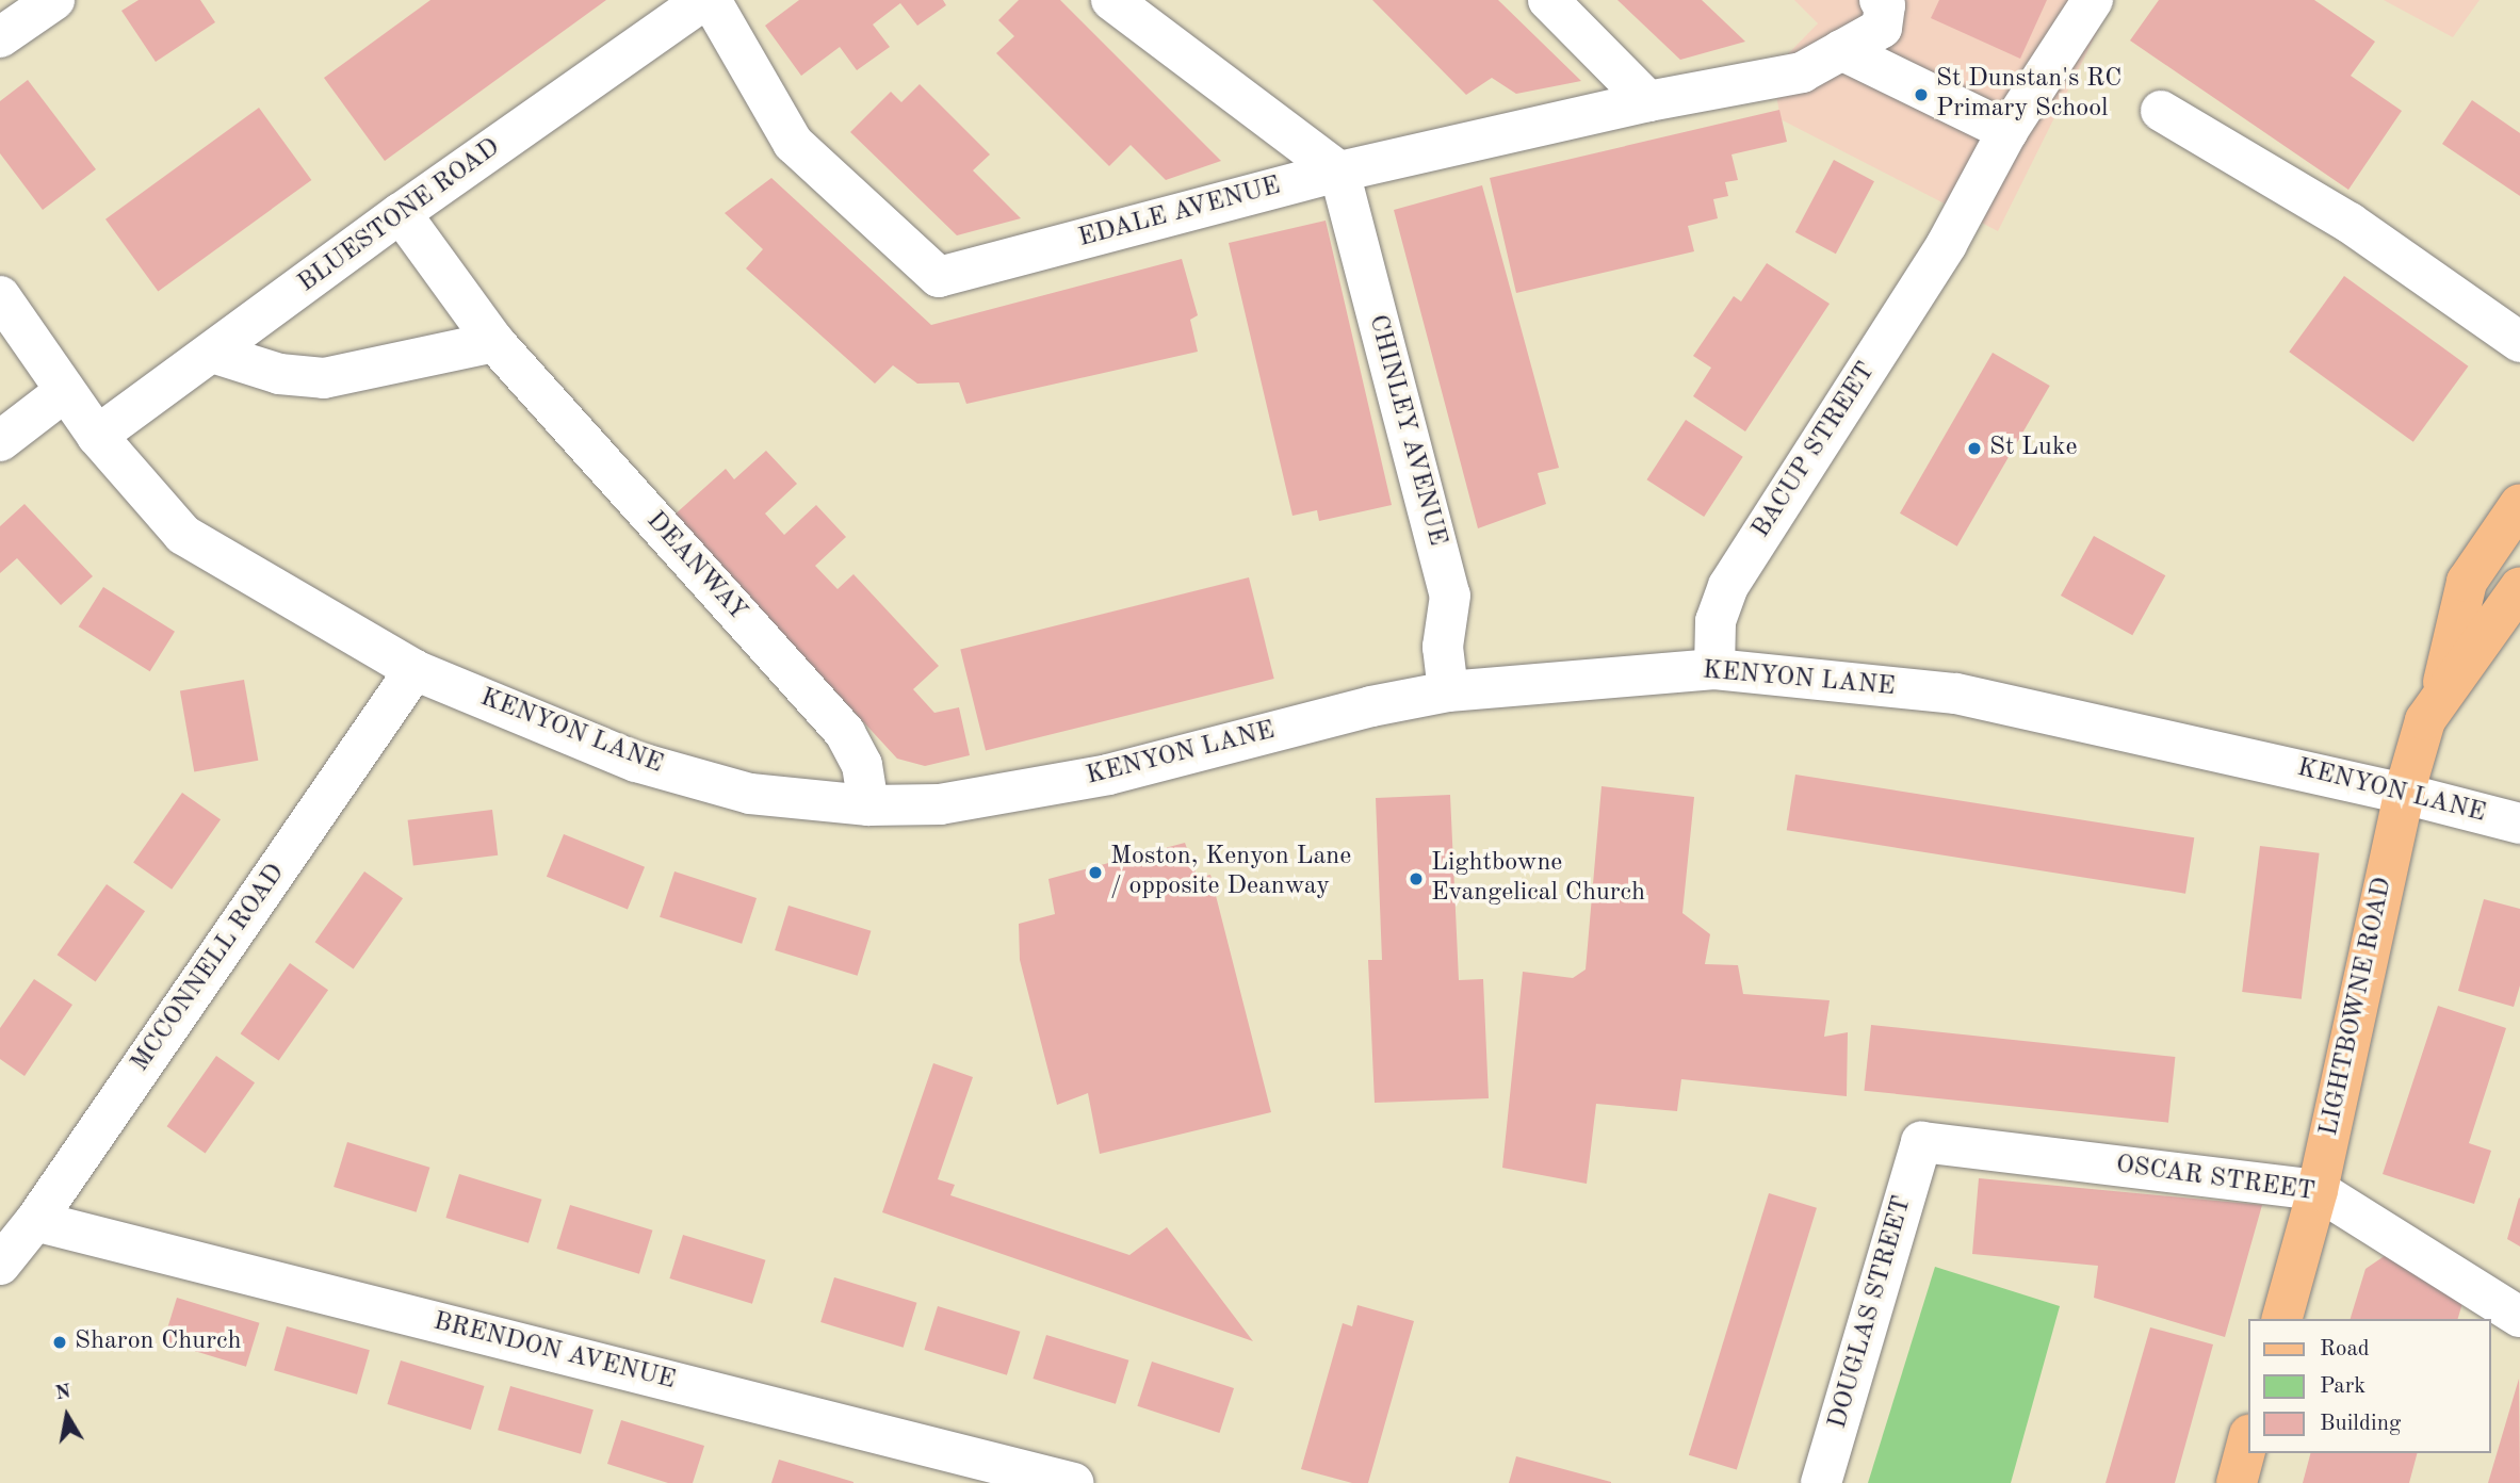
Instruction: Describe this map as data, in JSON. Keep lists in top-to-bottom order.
{
  "streets": {
    "main road": ["LIGHTBOWNE ROAD"],
    "street": [
      "EDALE AVENUE",
      "BLUESTONE ROAD",
      "CHINLEY AVENUE",
      "BACUP STREET",
      "DEANWAY",
      "KENYON LANE",
      "MCCONNELL ROAD",
      "OSCAR STREET",
      "DOUGLAS STREET",
      "BRENDON AVENUE"
    ]
  },
  "crossings": [
    ["EDALE AVENUE", "CHINLEY AVENUE"],
    ["BLUESTONE ROAD", "DEANWAY"],
    ["BLUESTONE ROAD", "KENYON LANE"],
    ["CHINLEY AVENUE", "KENYON LANE"],
    ["BACUP STREET", "KENYON LANE"],
    ["DEANWAY", "KENYON LANE"],
    ["KENYON LANE", "MCCONNELL ROAD"],
    ["KENYON LANE", "LIGHTBOWNE ROAD"],
    ["MCCONNELL ROAD", "BRENDON AVENUE"],
    ["LIGHTBOWNE ROAD", "OSCAR STREET"],
    ["OSCAR STREET", "DOUGLAS STREET"]
  ],
  "places": [
    "St Dunstan's RC Primary School",
    "St Luke",
    "Moston, Kenyon Lane / opposite Deanway",
    "Lightbowne Evangelical Church",
    "Sharon Church"
  ],
  "legend": ["Road", "Park", "Building"],
  "north": "top"
}
